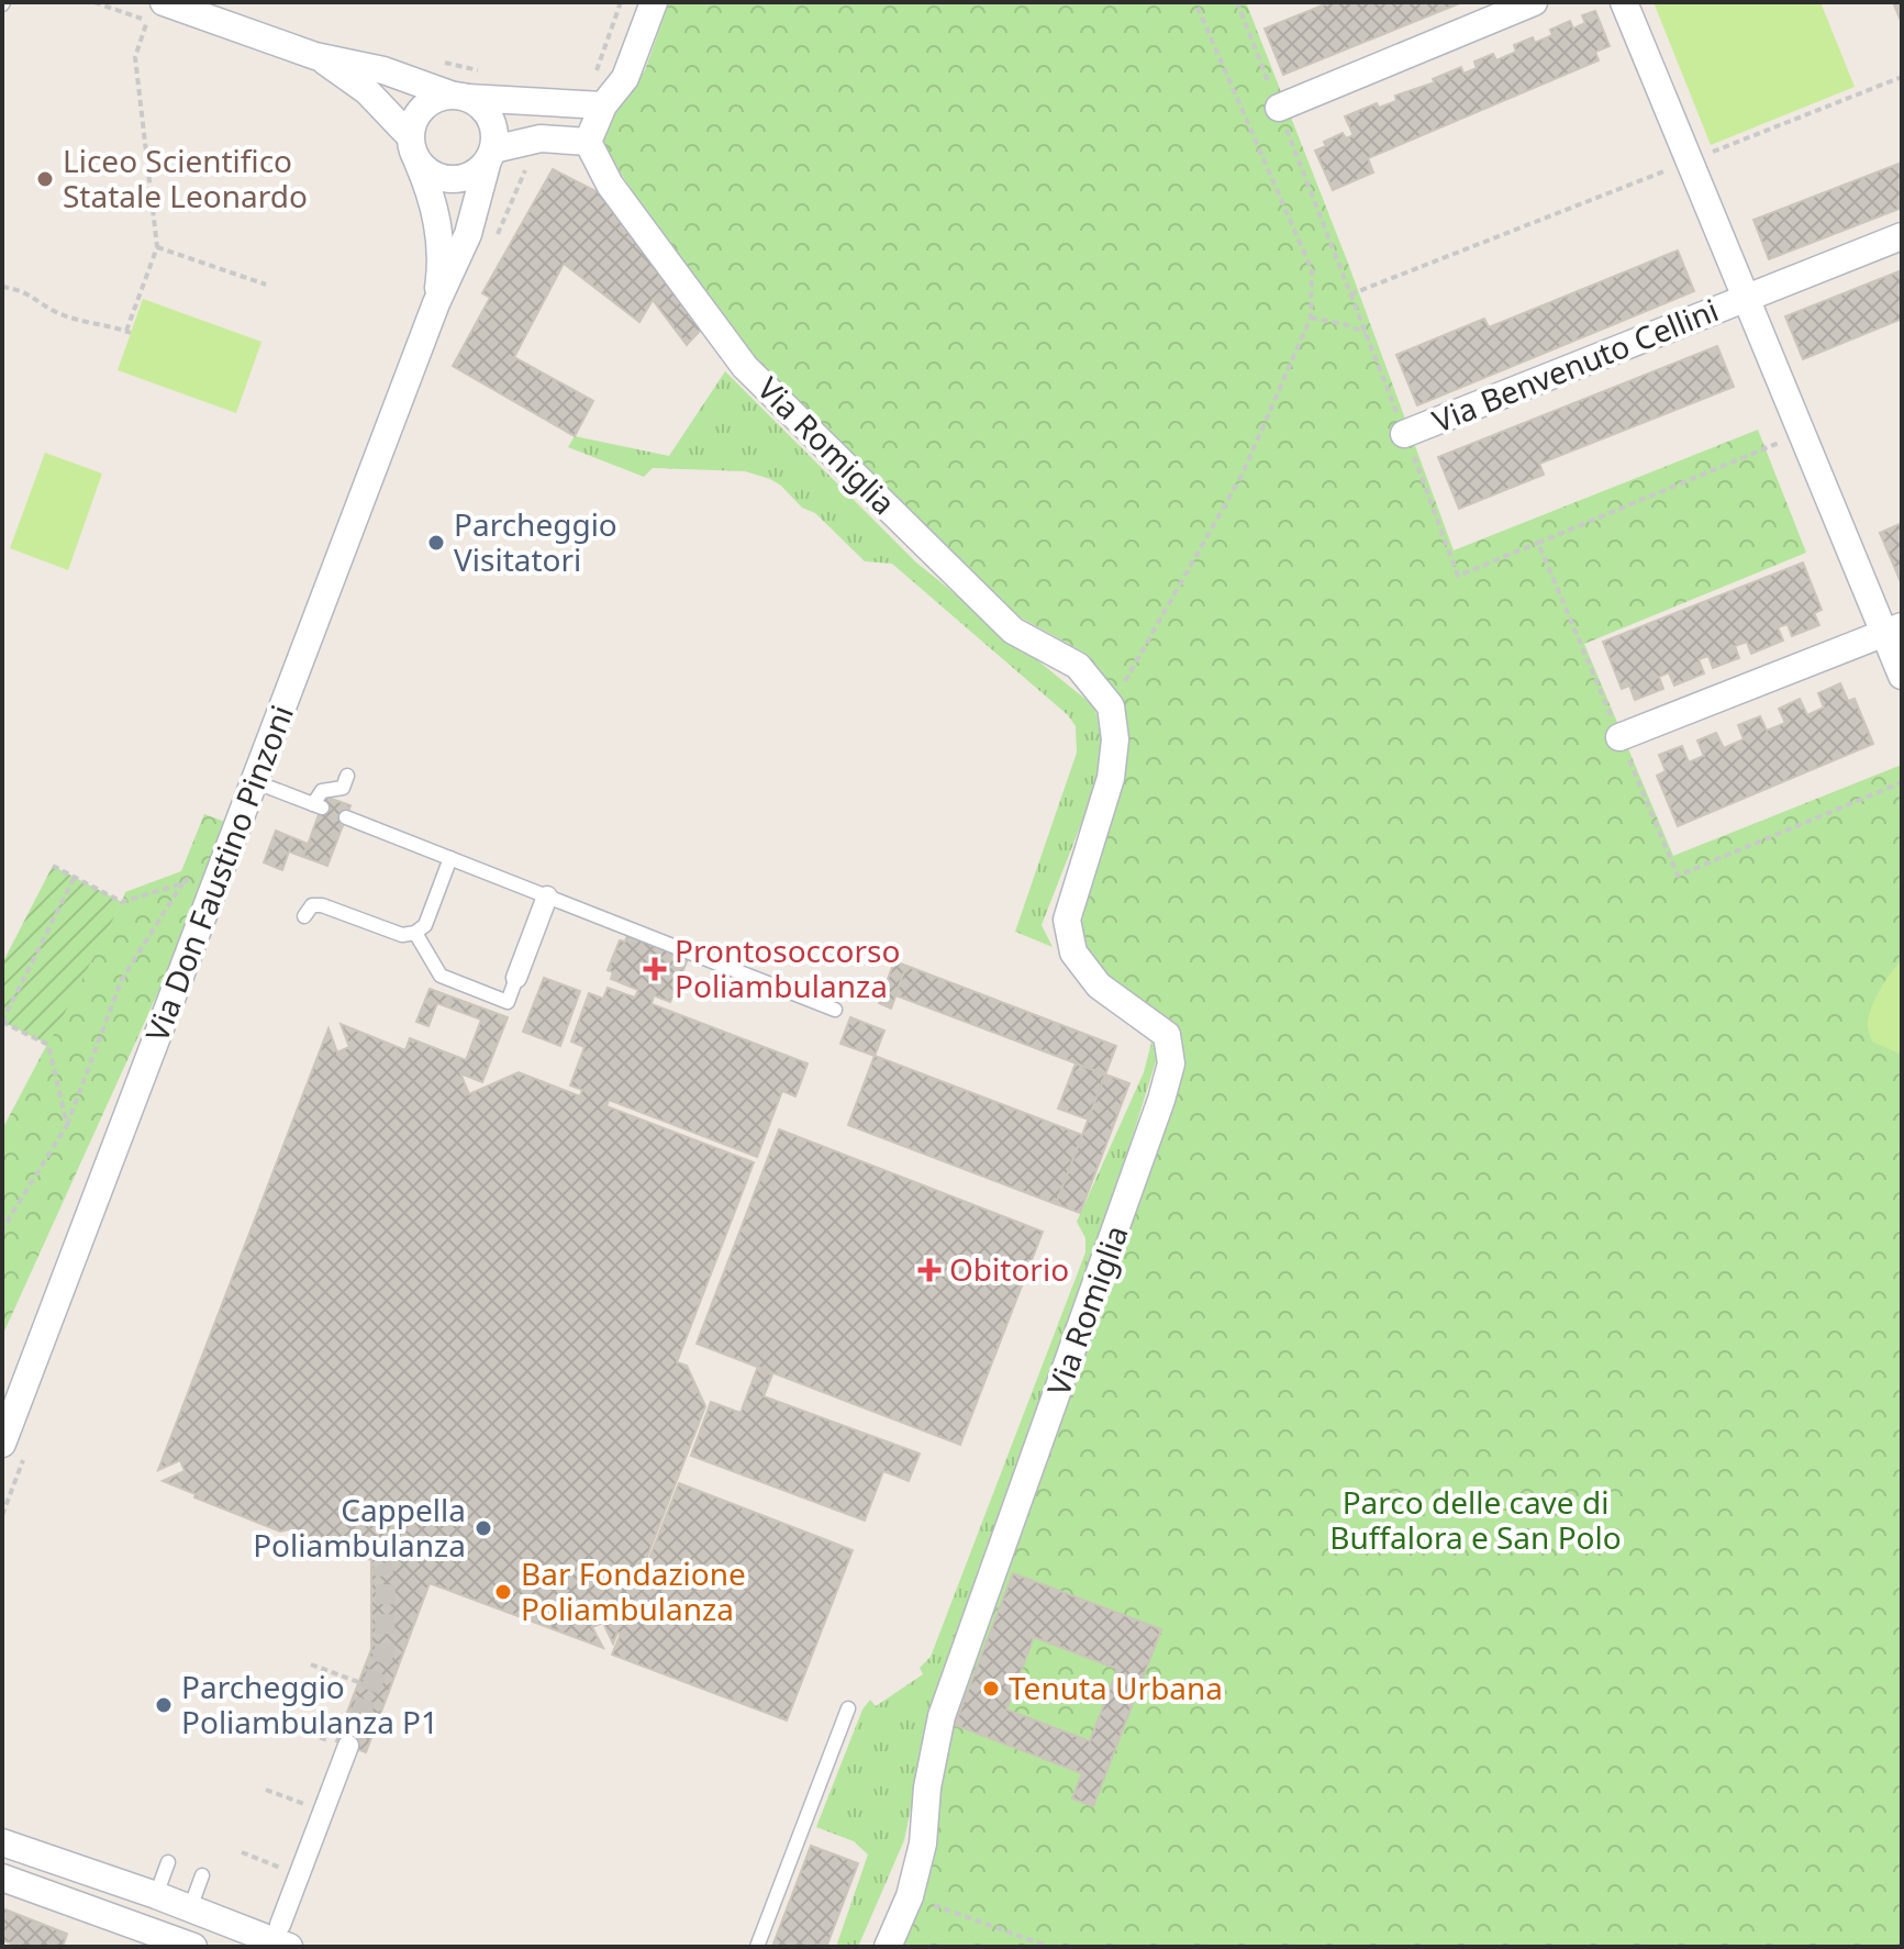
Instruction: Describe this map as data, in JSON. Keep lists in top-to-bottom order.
{
  "streets": {
    "street": ["Via Benvenuto Cellini", "Via Romiglia", "Via Don Faustino Pinzoni"]
  },
  "parks": ["Parco delle cave di Buffalora e San Polo"],
  "places": {
    "other": [
      "Liceo Scientifico Statale Leonardo",
      "Parcheggio Visitatori",
      "Cappella Poliambulanza",
      "Bar Fondazione Poliambulanza",
      "Tenuta Urbana",
      "Parcheggio Poliambulanza P1"
    ],
    "health": ["Prontosoccorso Poliambulanza", "Obitorio"]
  }
}
